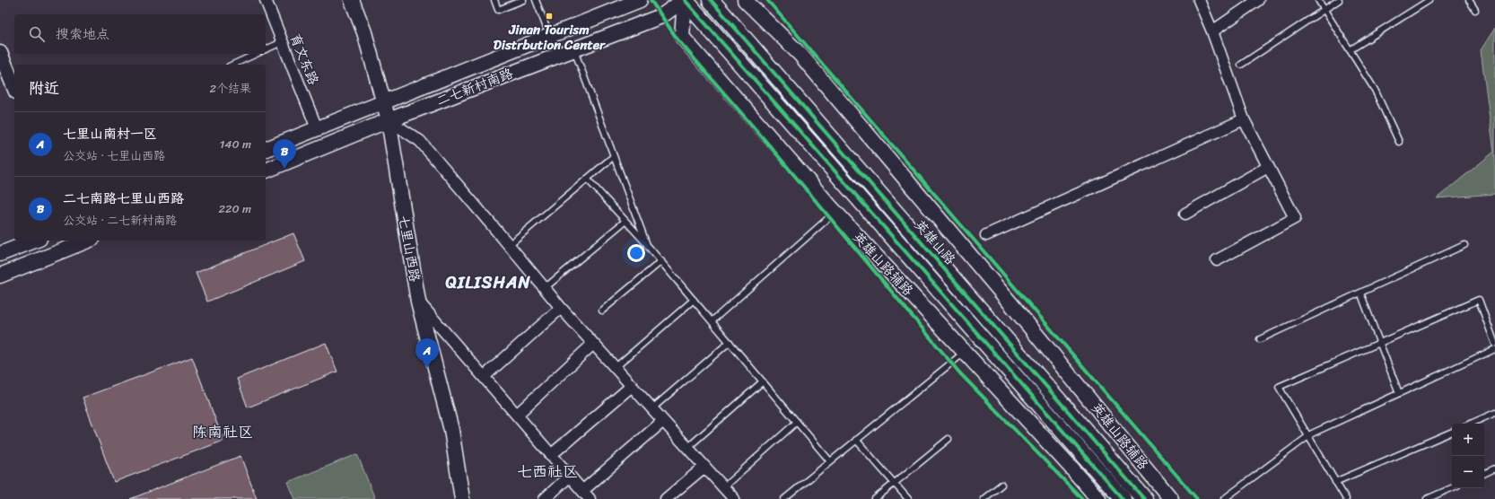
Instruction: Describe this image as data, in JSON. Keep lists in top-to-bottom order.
{
  "streets": {
    "main road": ["英雄山路"],
    "street": [
      "育文东路",
      "二七新村南路",
      "七里山西路",
      "英雄山路辅路"
    ]
  },
  "crossings": [
    ["育文东路", "二七新村南路"],
    ["二七新村南路", "英雄山路"],
    ["二七新村南路", "七里山西路"],
    ["二七新村南路", "英雄山路辅路"],
    ["英雄山路", "英雄山路辅路"]
  ],
  "districts": ["QILISHAN", "陈南社区", "七西社区"],
  "places": {
    "transit": ["Jinan Tourism Distrbution Center"]
  },
  "page": {
    "search": "搜索地点",
    "heading": ["附近", "2个结果"],
    "list": [
      {
        "mark": "A",
        "name": "七里山南村一区",
        "note": "公交站 · 七里山西路",
        "value": "140 m"
      },
      {
        "mark": "B",
        "name": "二七南路七里山西路",
        "note": "公交站 · 二七新村南路",
        "value": "220 m"
      }
    ],
    "pins": ["B", "A"],
    "map_buttons": ["+", "−"]
  }
}
